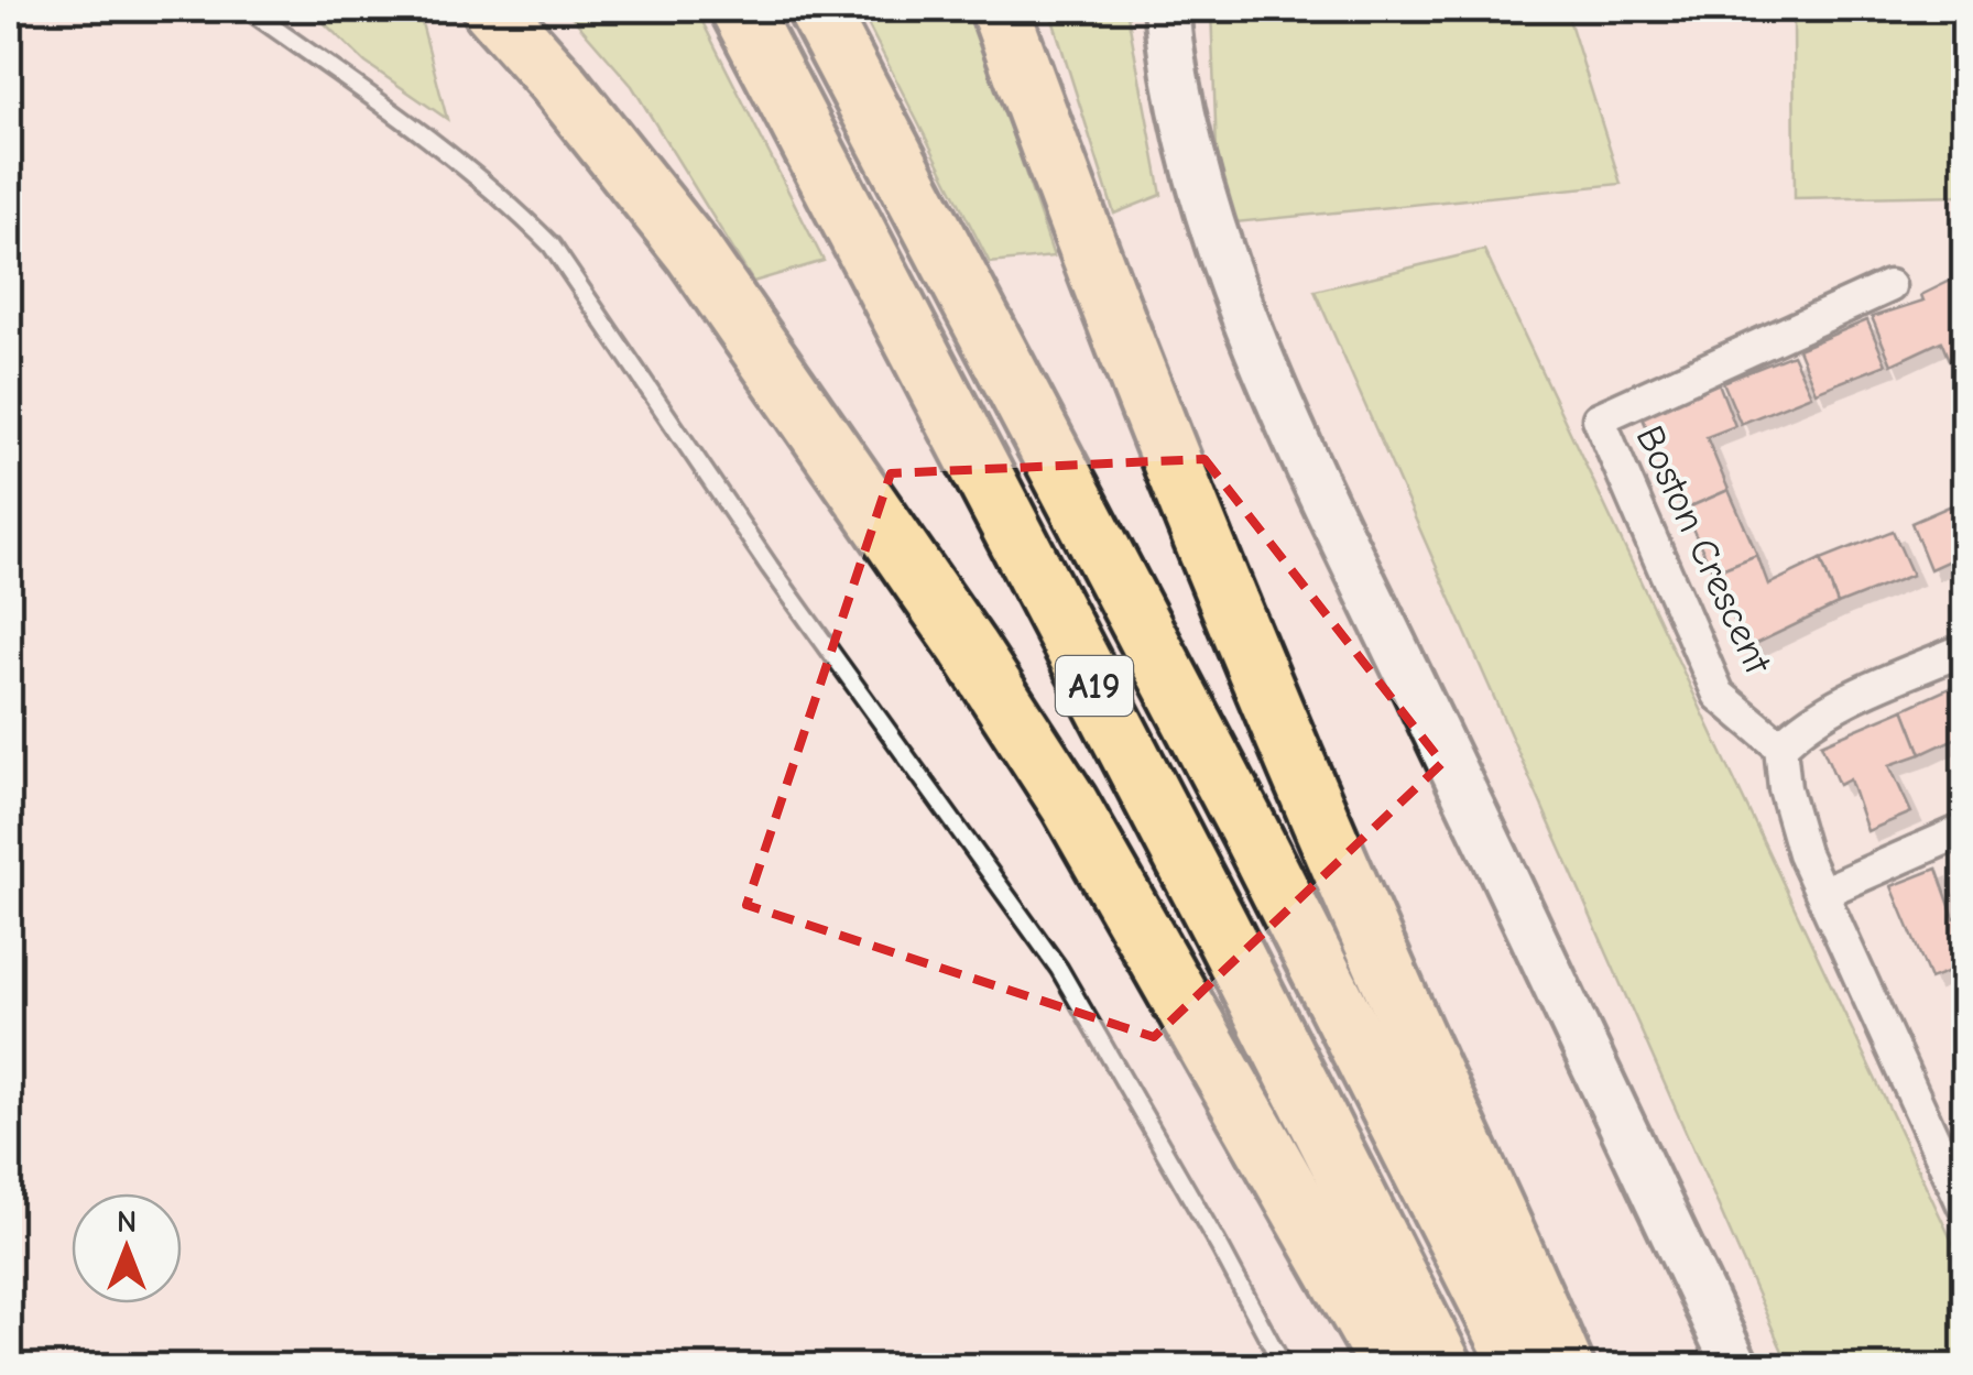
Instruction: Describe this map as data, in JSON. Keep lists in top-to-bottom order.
{
  "streets": {
    "highway": ["A19"],
    "street": ["Boston Crescent"]
  },
  "north": "top"
}
